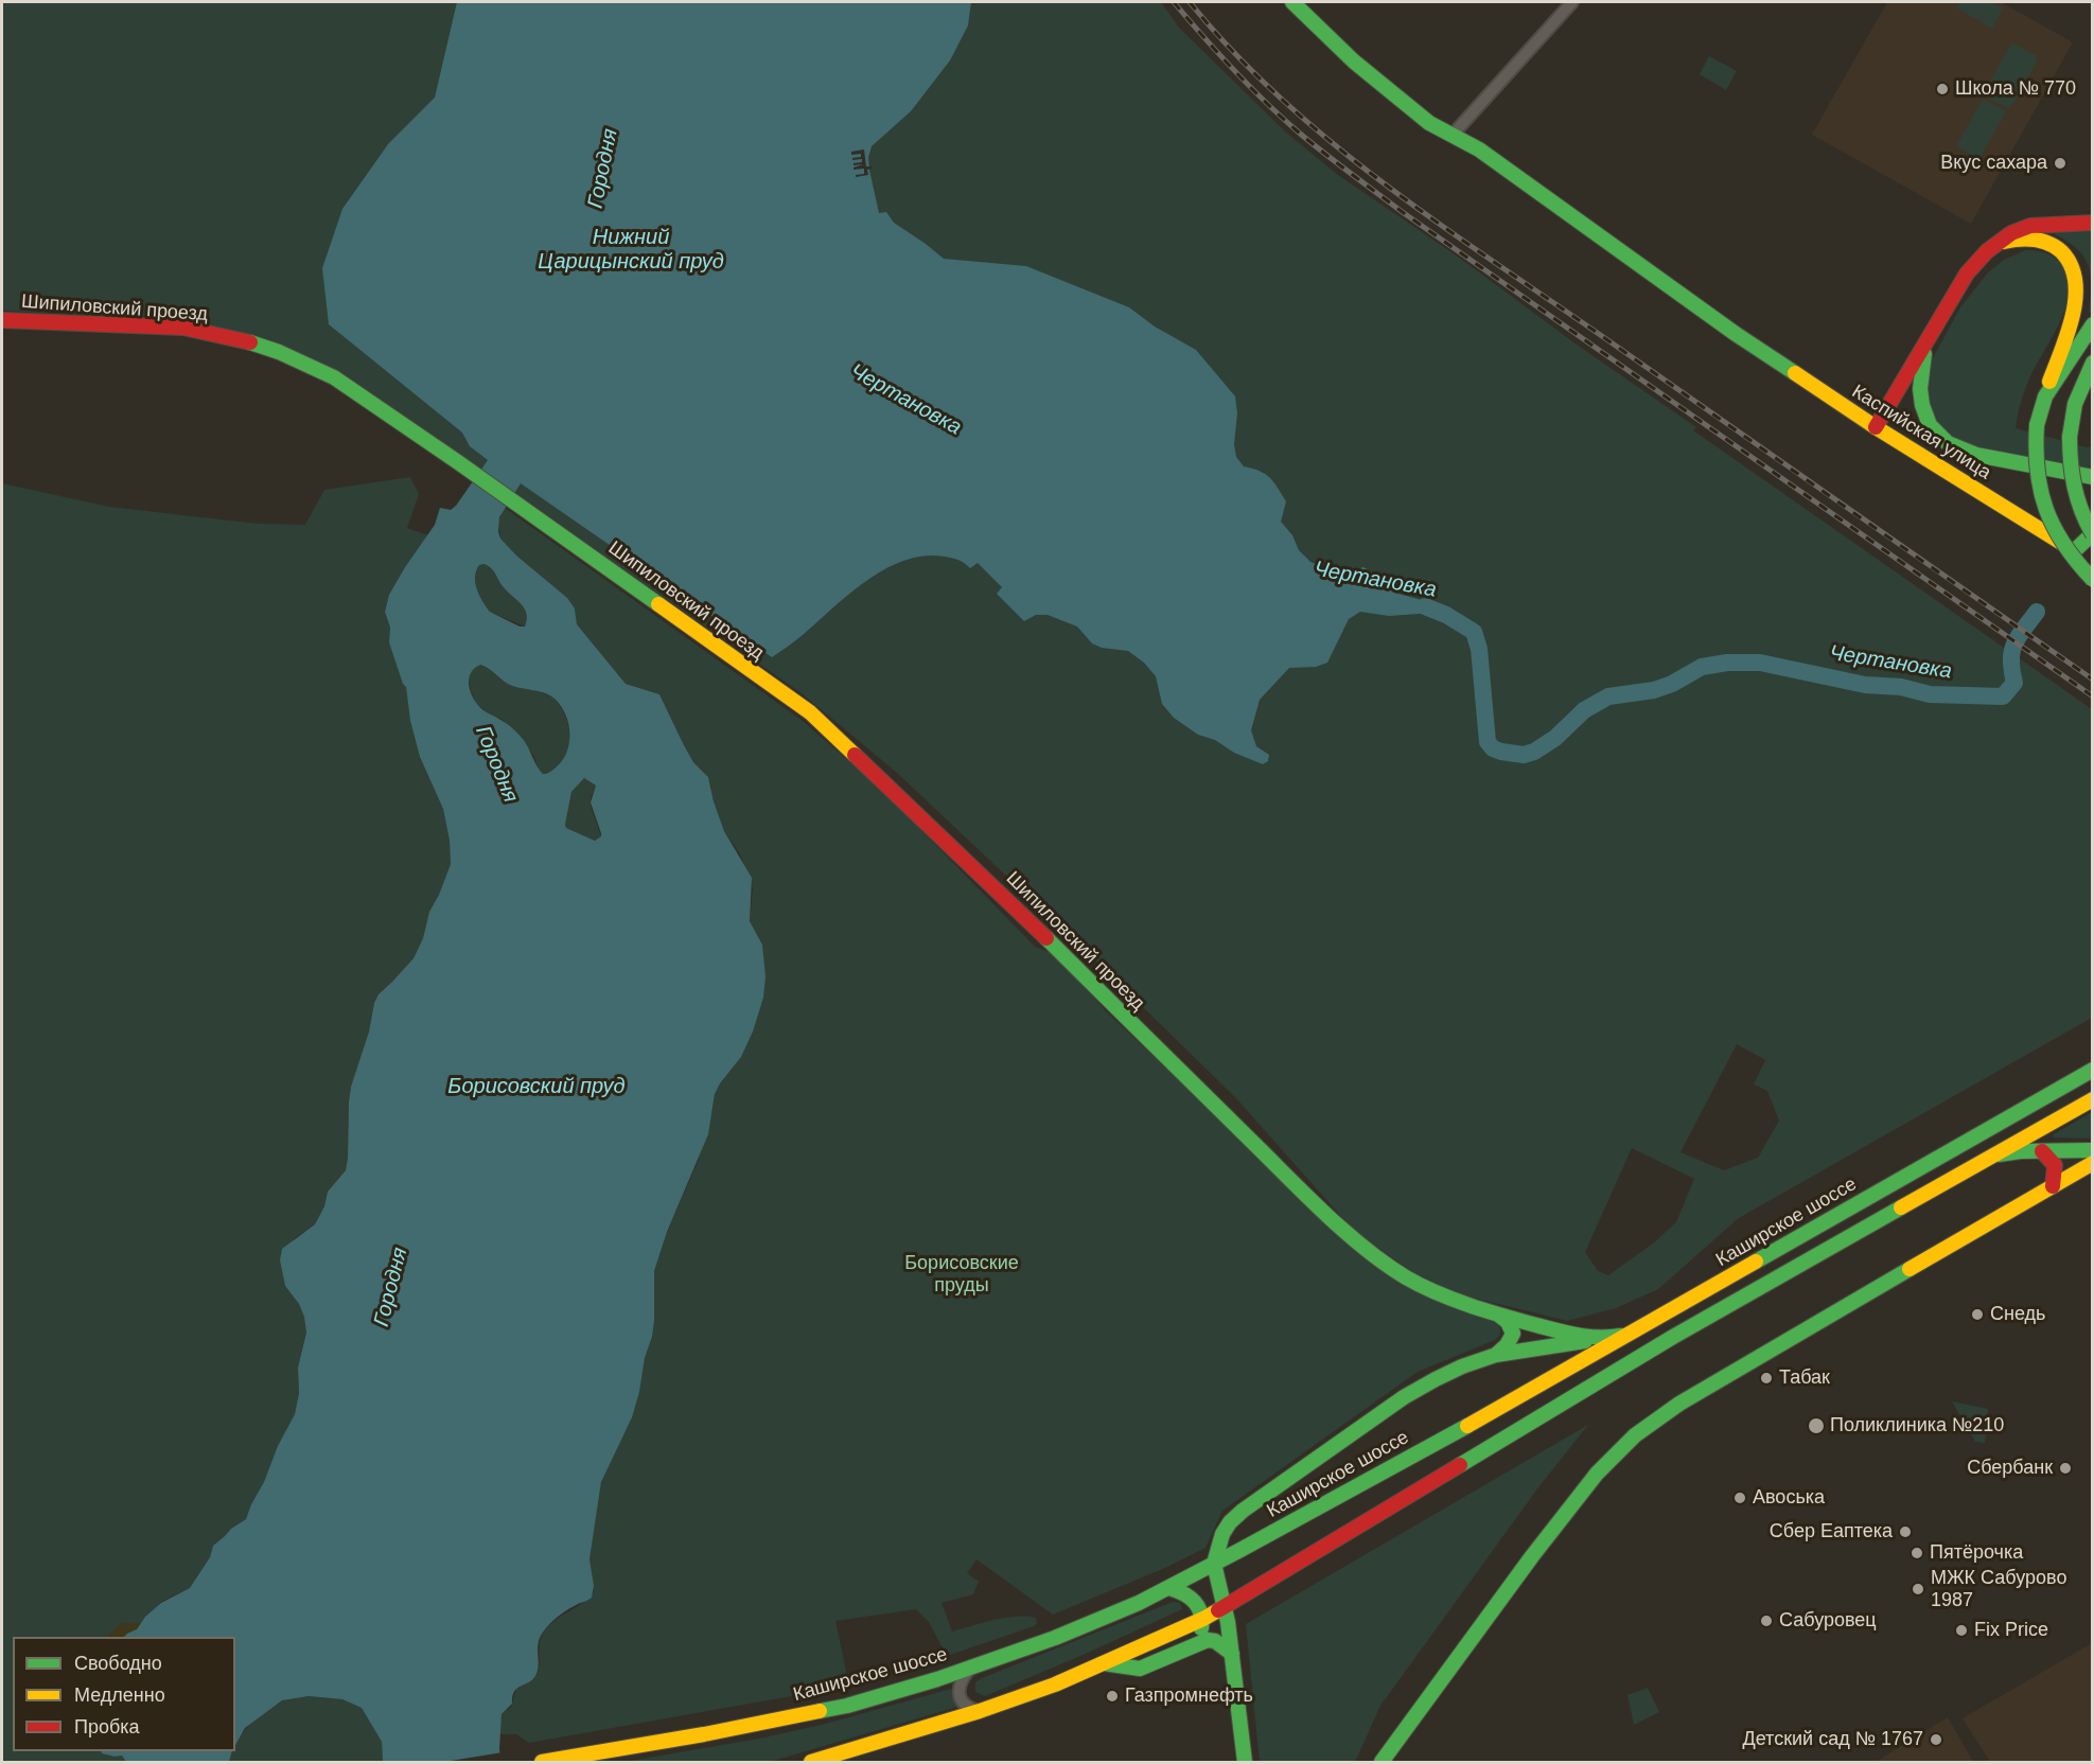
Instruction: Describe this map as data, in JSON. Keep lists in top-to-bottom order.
{
  "streets": {
    "main road": ["Шипиловский проезд", "Каспийская улица", "Каширское шоссе"]
  },
  "crossings": [
    ["Шипиловский проезд", "Каширское шоссе"]
  ],
  "water": [
    "Городня",
    "Нижний Царицынский пруд",
    "Чертановка",
    "Борисовский пруд"
  ],
  "parks": ["Борисовские пруды"],
  "places": [
    "Школа № 770",
    "Вкус сахара",
    "Снедь",
    "Табак",
    "Поликлиника №210",
    "Сбербанк",
    "Авоська",
    "Сбер Еаптека",
    "Пятёрочка",
    "МЖК Сабурово 1987",
    "Сабуровец",
    "Fix Price",
    "Газпромнефть",
    "Детский сад № 1767"
  ],
  "legend": ["Свободно", "Медленно", "Пробка"]
}
